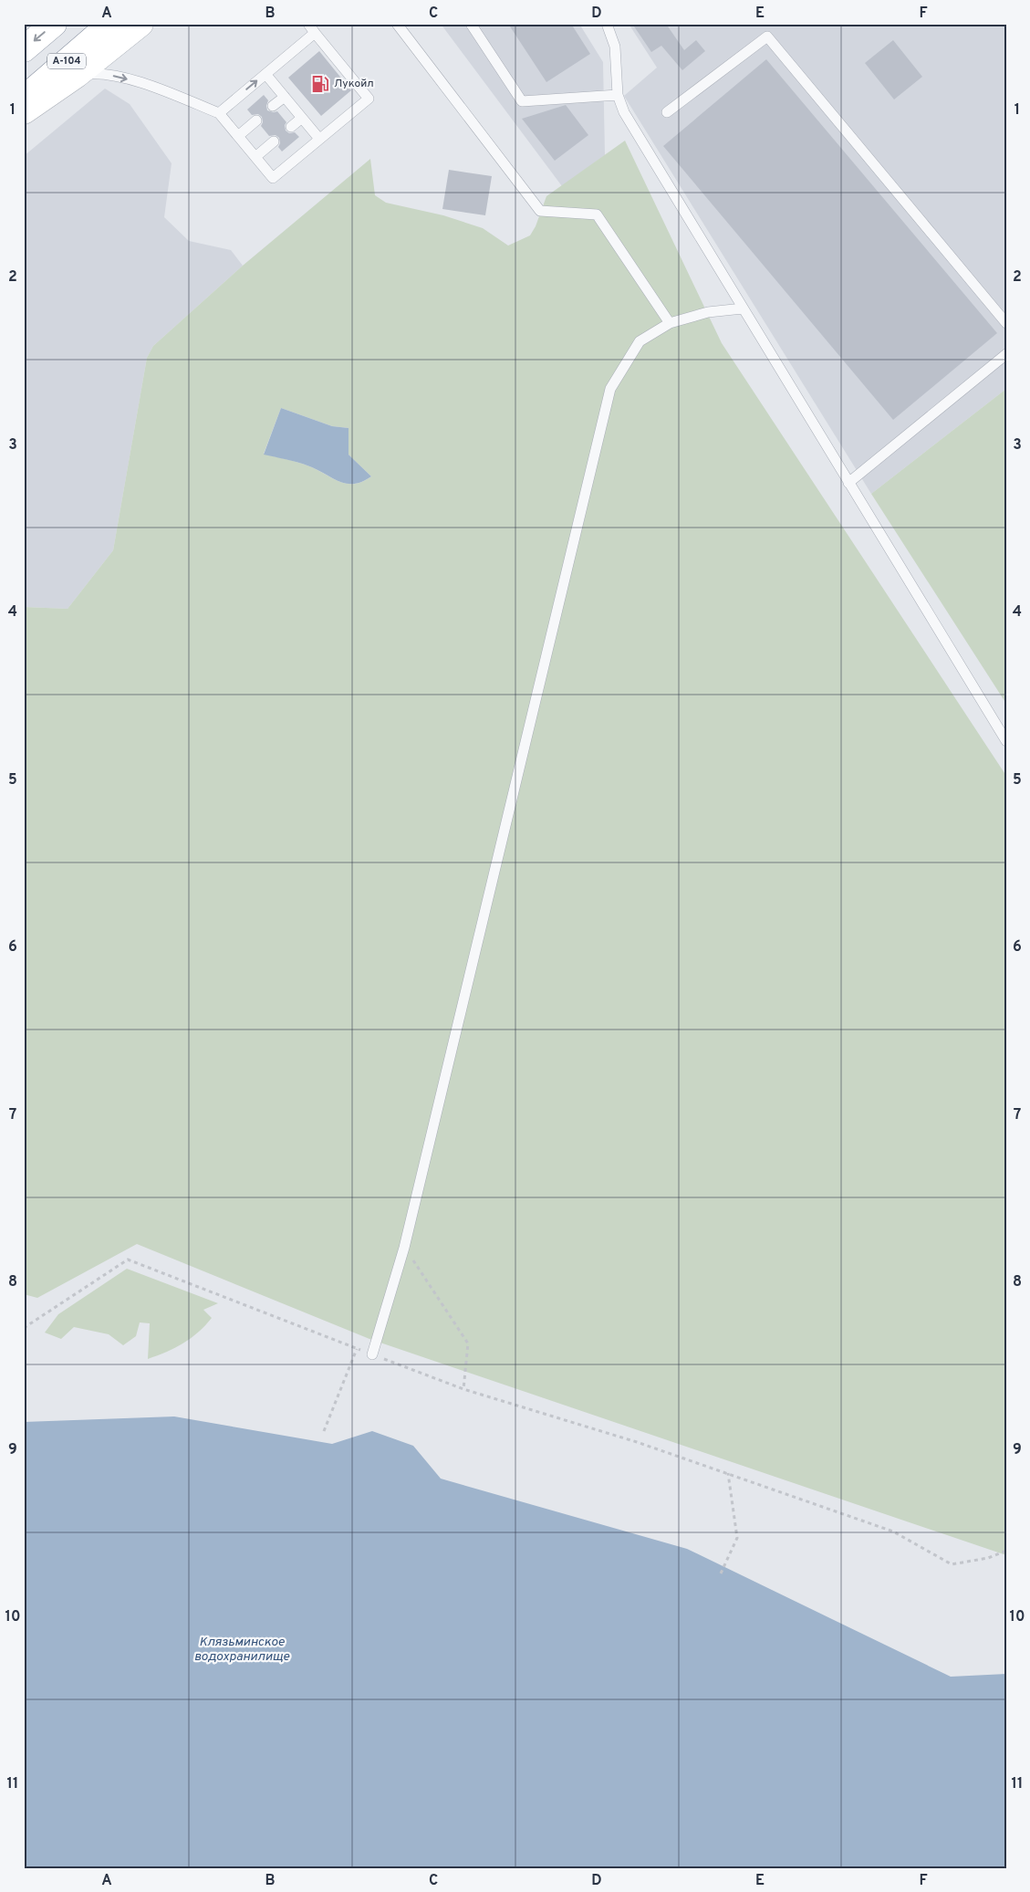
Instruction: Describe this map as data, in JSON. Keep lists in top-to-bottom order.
{
  "streets": {
    "main road": ["А-104"]
  },
  "water": ["Клязьминское водохранилище"],
  "places": {
    "fuel station": ["Лукойл"]
  },
  "grid": {
    "columns": [
      "A",
      "B",
      "C",
      "D",
      "E",
      "F"
    ],
    "rows": [
      "1",
      "2",
      "3",
      "4",
      "5",
      "6",
      "7",
      "8",
      "9",
      "10",
      "11"
    ]
  }
}
